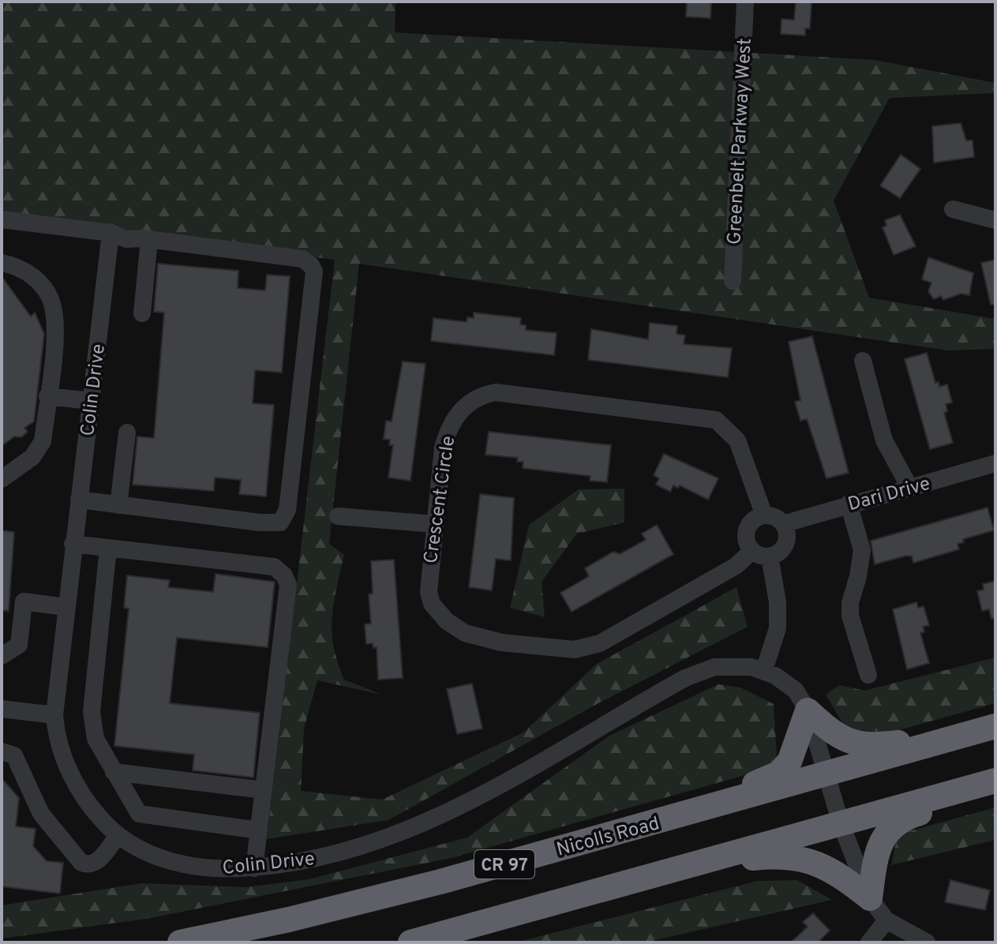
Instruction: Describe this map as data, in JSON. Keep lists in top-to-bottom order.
{
  "streets": {
    "highway": ["Nicolls Road", "CR 97"],
    "street": [
      "Greenbelt Parkway West",
      "Colin Drive",
      "Dari Drive",
      "Crescent Circle"
    ]
  },
  "crossings": [
    ["Colin Drive", "Nicolls Road"],
    ["Dari Drive", "Crescent Circle"]
  ]
}
